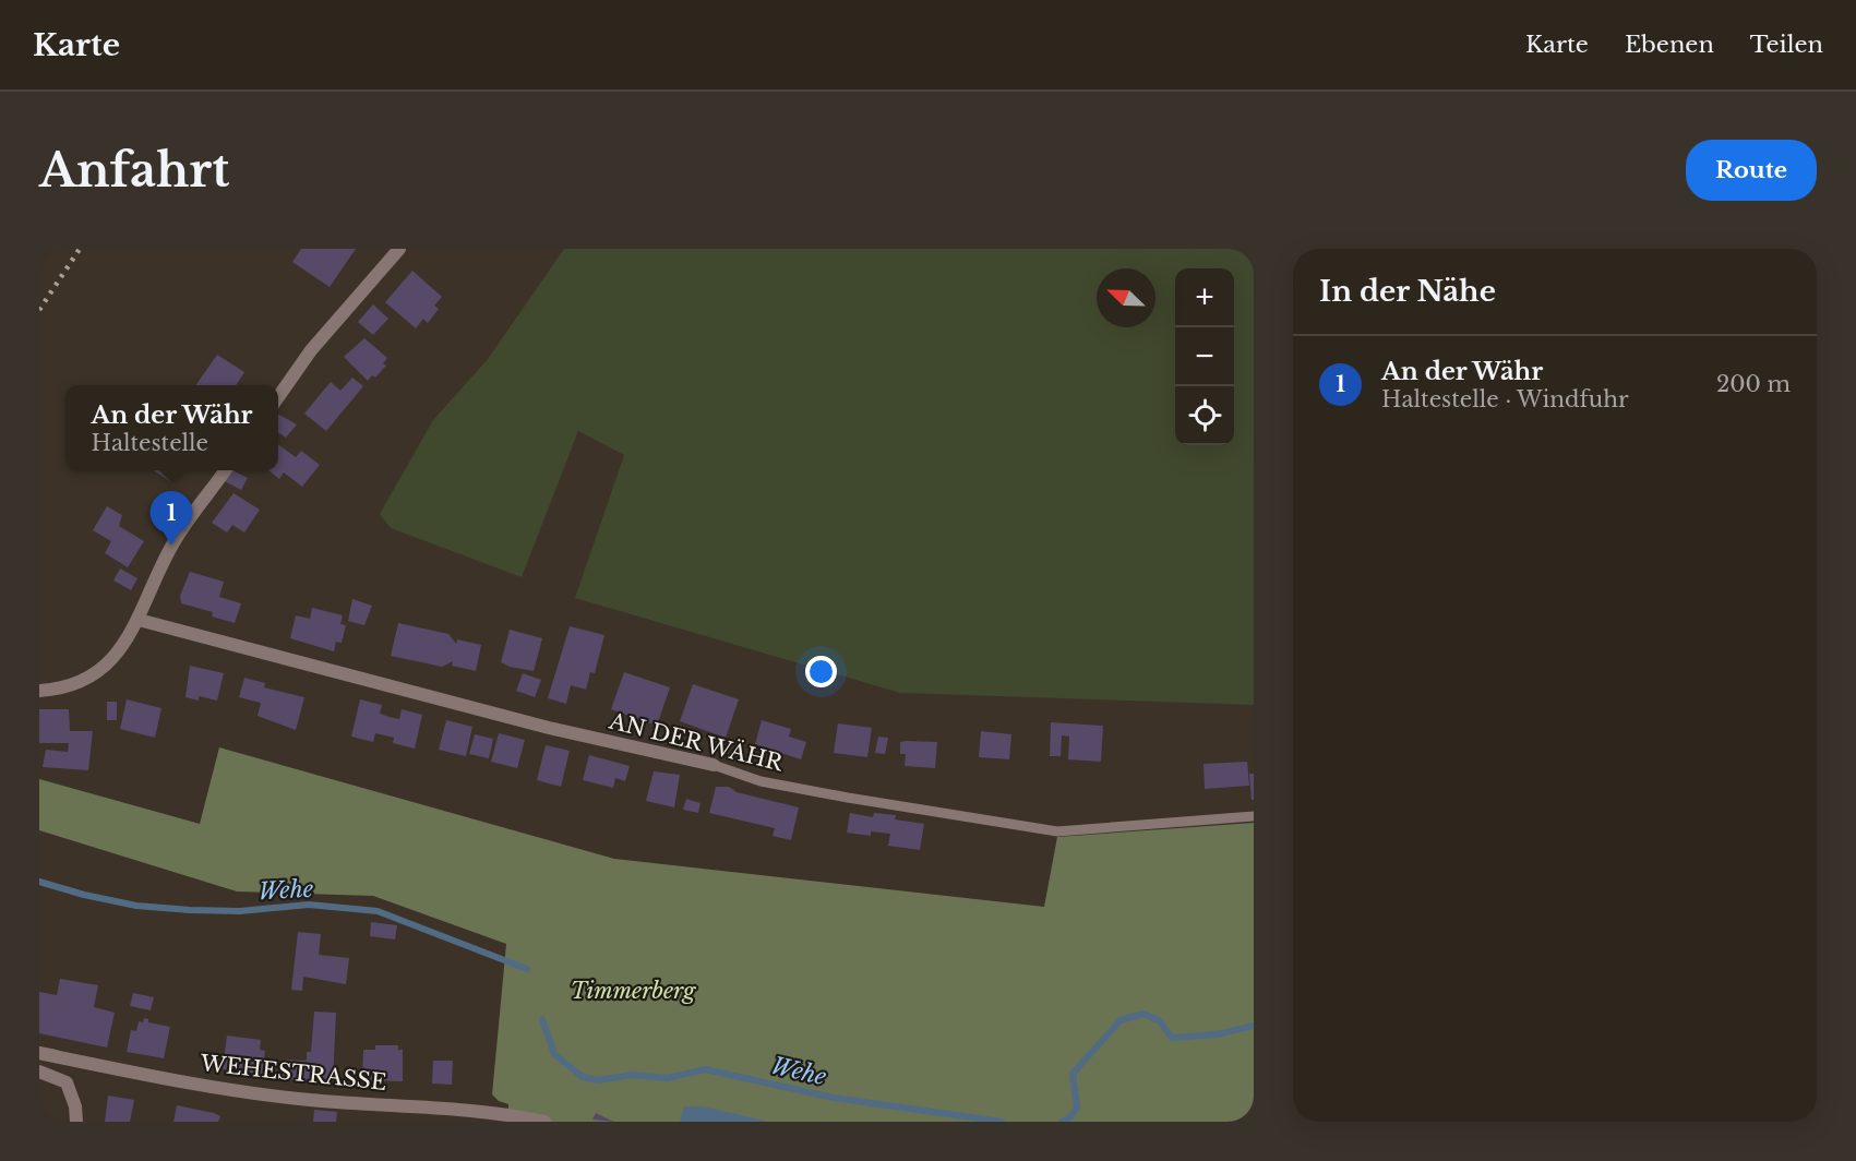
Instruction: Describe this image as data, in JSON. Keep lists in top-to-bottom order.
{
  "streets": {
    "street": ["AN DER WÄHR", "WEHESTRASSE"]
  },
  "water": ["Wehe"],
  "parks": ["Timmerberg"],
  "north": "top left",
  "page": {
    "header": "Karte",
    "nav": ["Karte", "Ebenen", "Teilen"],
    "buttons": "Route",
    "title": "Anfahrt",
    "heading": "In der Nähe",
    "map_buttons": ["+", "−"],
    "list": [
      {
        "mark": "1",
        "name": "An der Währ",
        "note": "Haltestelle · Windfuhr",
        "value": "200 m"
      }
    ],
    "popup": ["An der Währ", "Haltestelle"],
    "pins": "1"
  }
}
